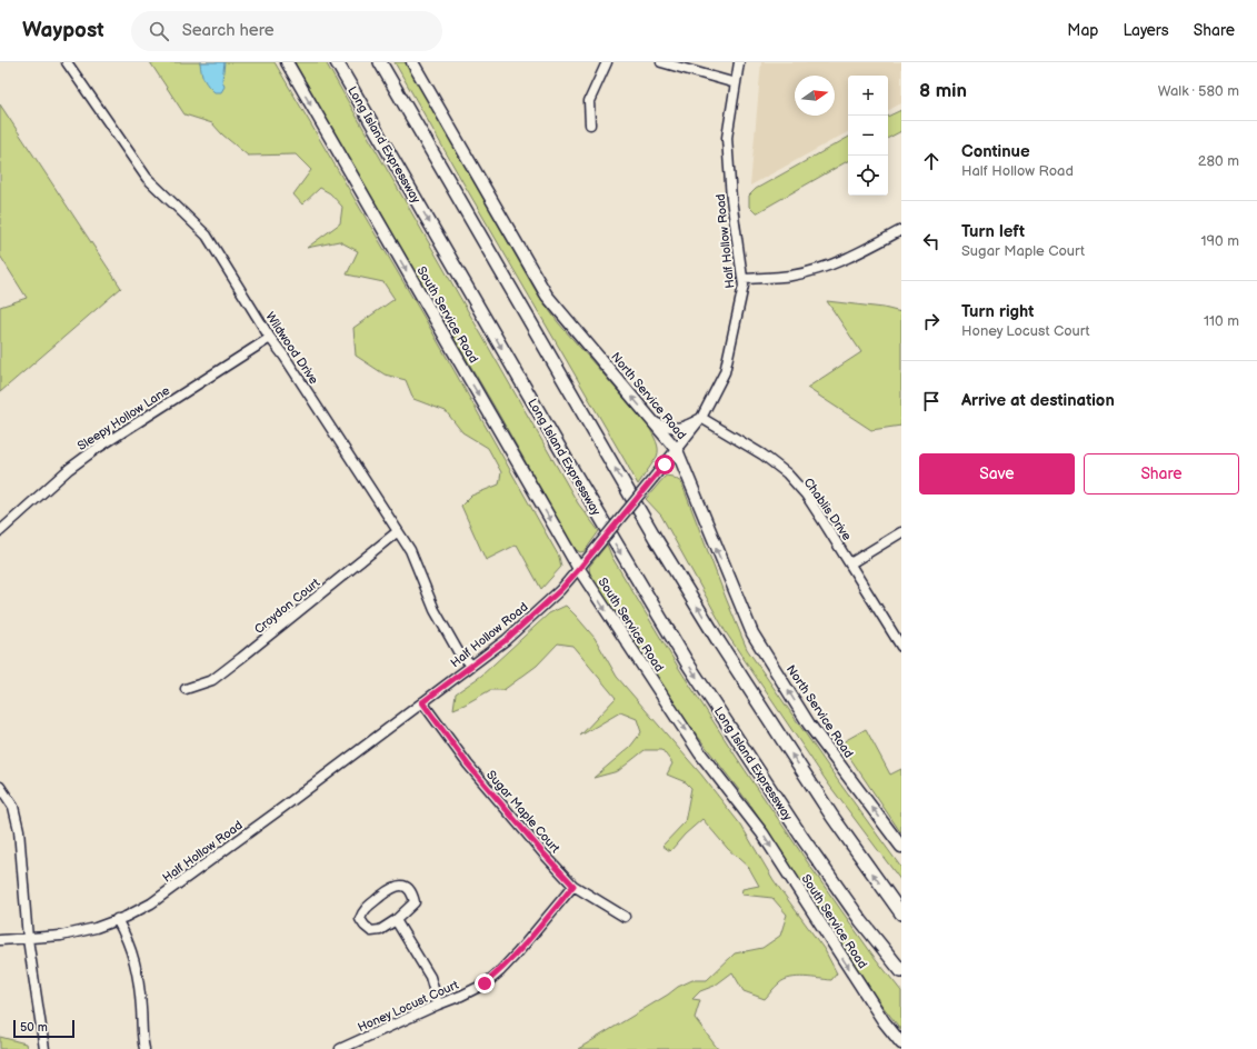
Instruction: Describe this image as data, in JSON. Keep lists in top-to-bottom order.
{
  "streets": {
    "highway": ["Long Island Expressway"],
    "main road": ["South Service Road", "North Service Road"],
    "street": [
      "Half Hollow Road",
      "Wildwood Drive",
      "Sleepy Hollow Lane",
      "Chablis Drive",
      "Croydon Court",
      "Sugar Maple Court",
      "Honey Locust Court"
    ]
  },
  "crossings": [
    ["Half Hollow Road", "South Service Road"],
    ["Half Hollow Road", "Wildwood Drive"],
    ["Half Hollow Road", "North Service Road"],
    ["Half Hollow Road", "Chablis Drive"],
    ["Half Hollow Road", "Sugar Maple Court"],
    ["Wildwood Drive", "Sleepy Hollow Lane"],
    ["Wildwood Drive", "Croydon Court"],
    ["Sugar Maple Court", "Honey Locust Court"]
  ],
  "one_way": ["South Service Road", "North Service Road"],
  "scale_bar": "50 m",
  "north": "right",
  "page": {
    "header": "Waypost",
    "search": "Search here",
    "nav": ["Map", "Layers", "Share"],
    "heading": ["8 min", "Walk · 580 m"],
    "map_buttons": ["+", "−"],
    "list": [
      ["Continue", "Half Hollow Road", "280 m"],
      ["Turn left", "Sugar Maple Court", "190 m"],
      ["Turn right", "Honey Locust Court", "110 m"],
      "Arrive at destination"
    ],
    "buttons": ["Save", "Share"],
    "scale": "50 m"
  }
}
